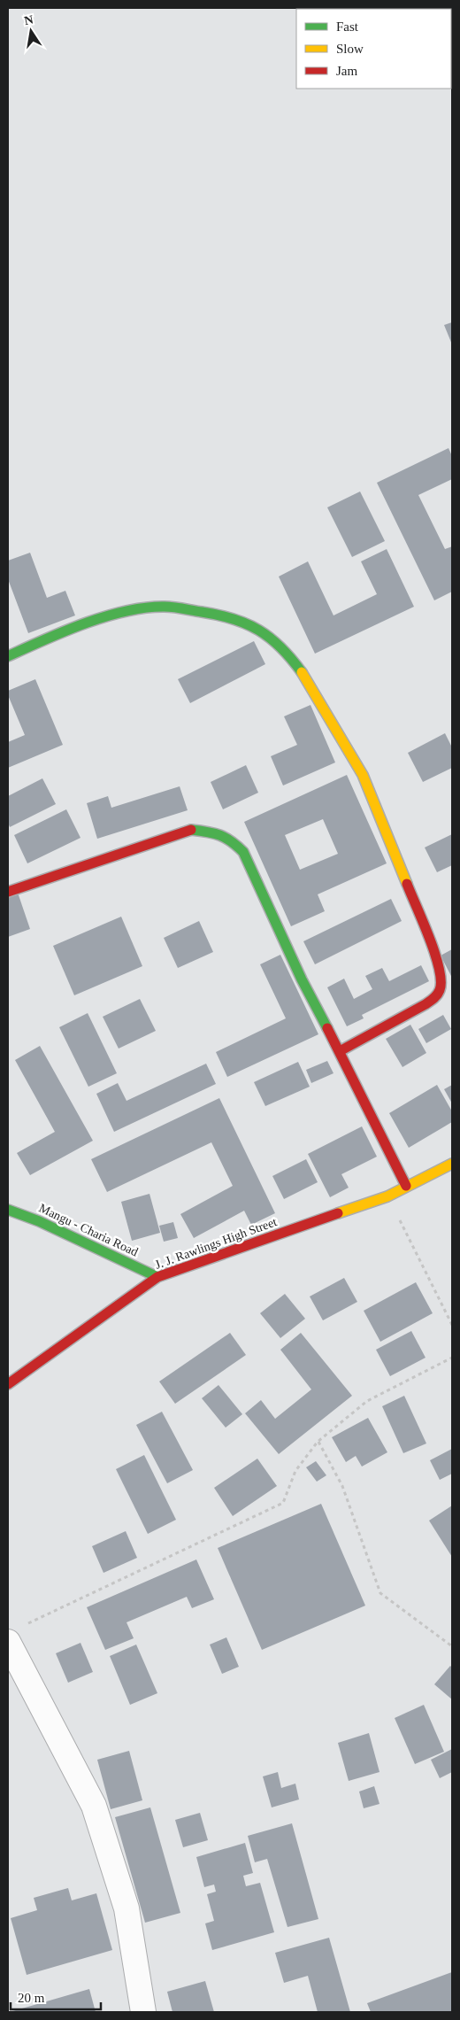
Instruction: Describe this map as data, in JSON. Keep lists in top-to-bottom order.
{
  "streets": {
    "street": ["Mangu - Charia Road", "J. J. Rawlings High Street"]
  },
  "crossings": [
    ["Mangu - Charia Road", "J. J. Rawlings High Street"]
  ],
  "legend": ["Fast", "Slow", "Jam"],
  "scale_bar": "20 m",
  "north": "top"
}
